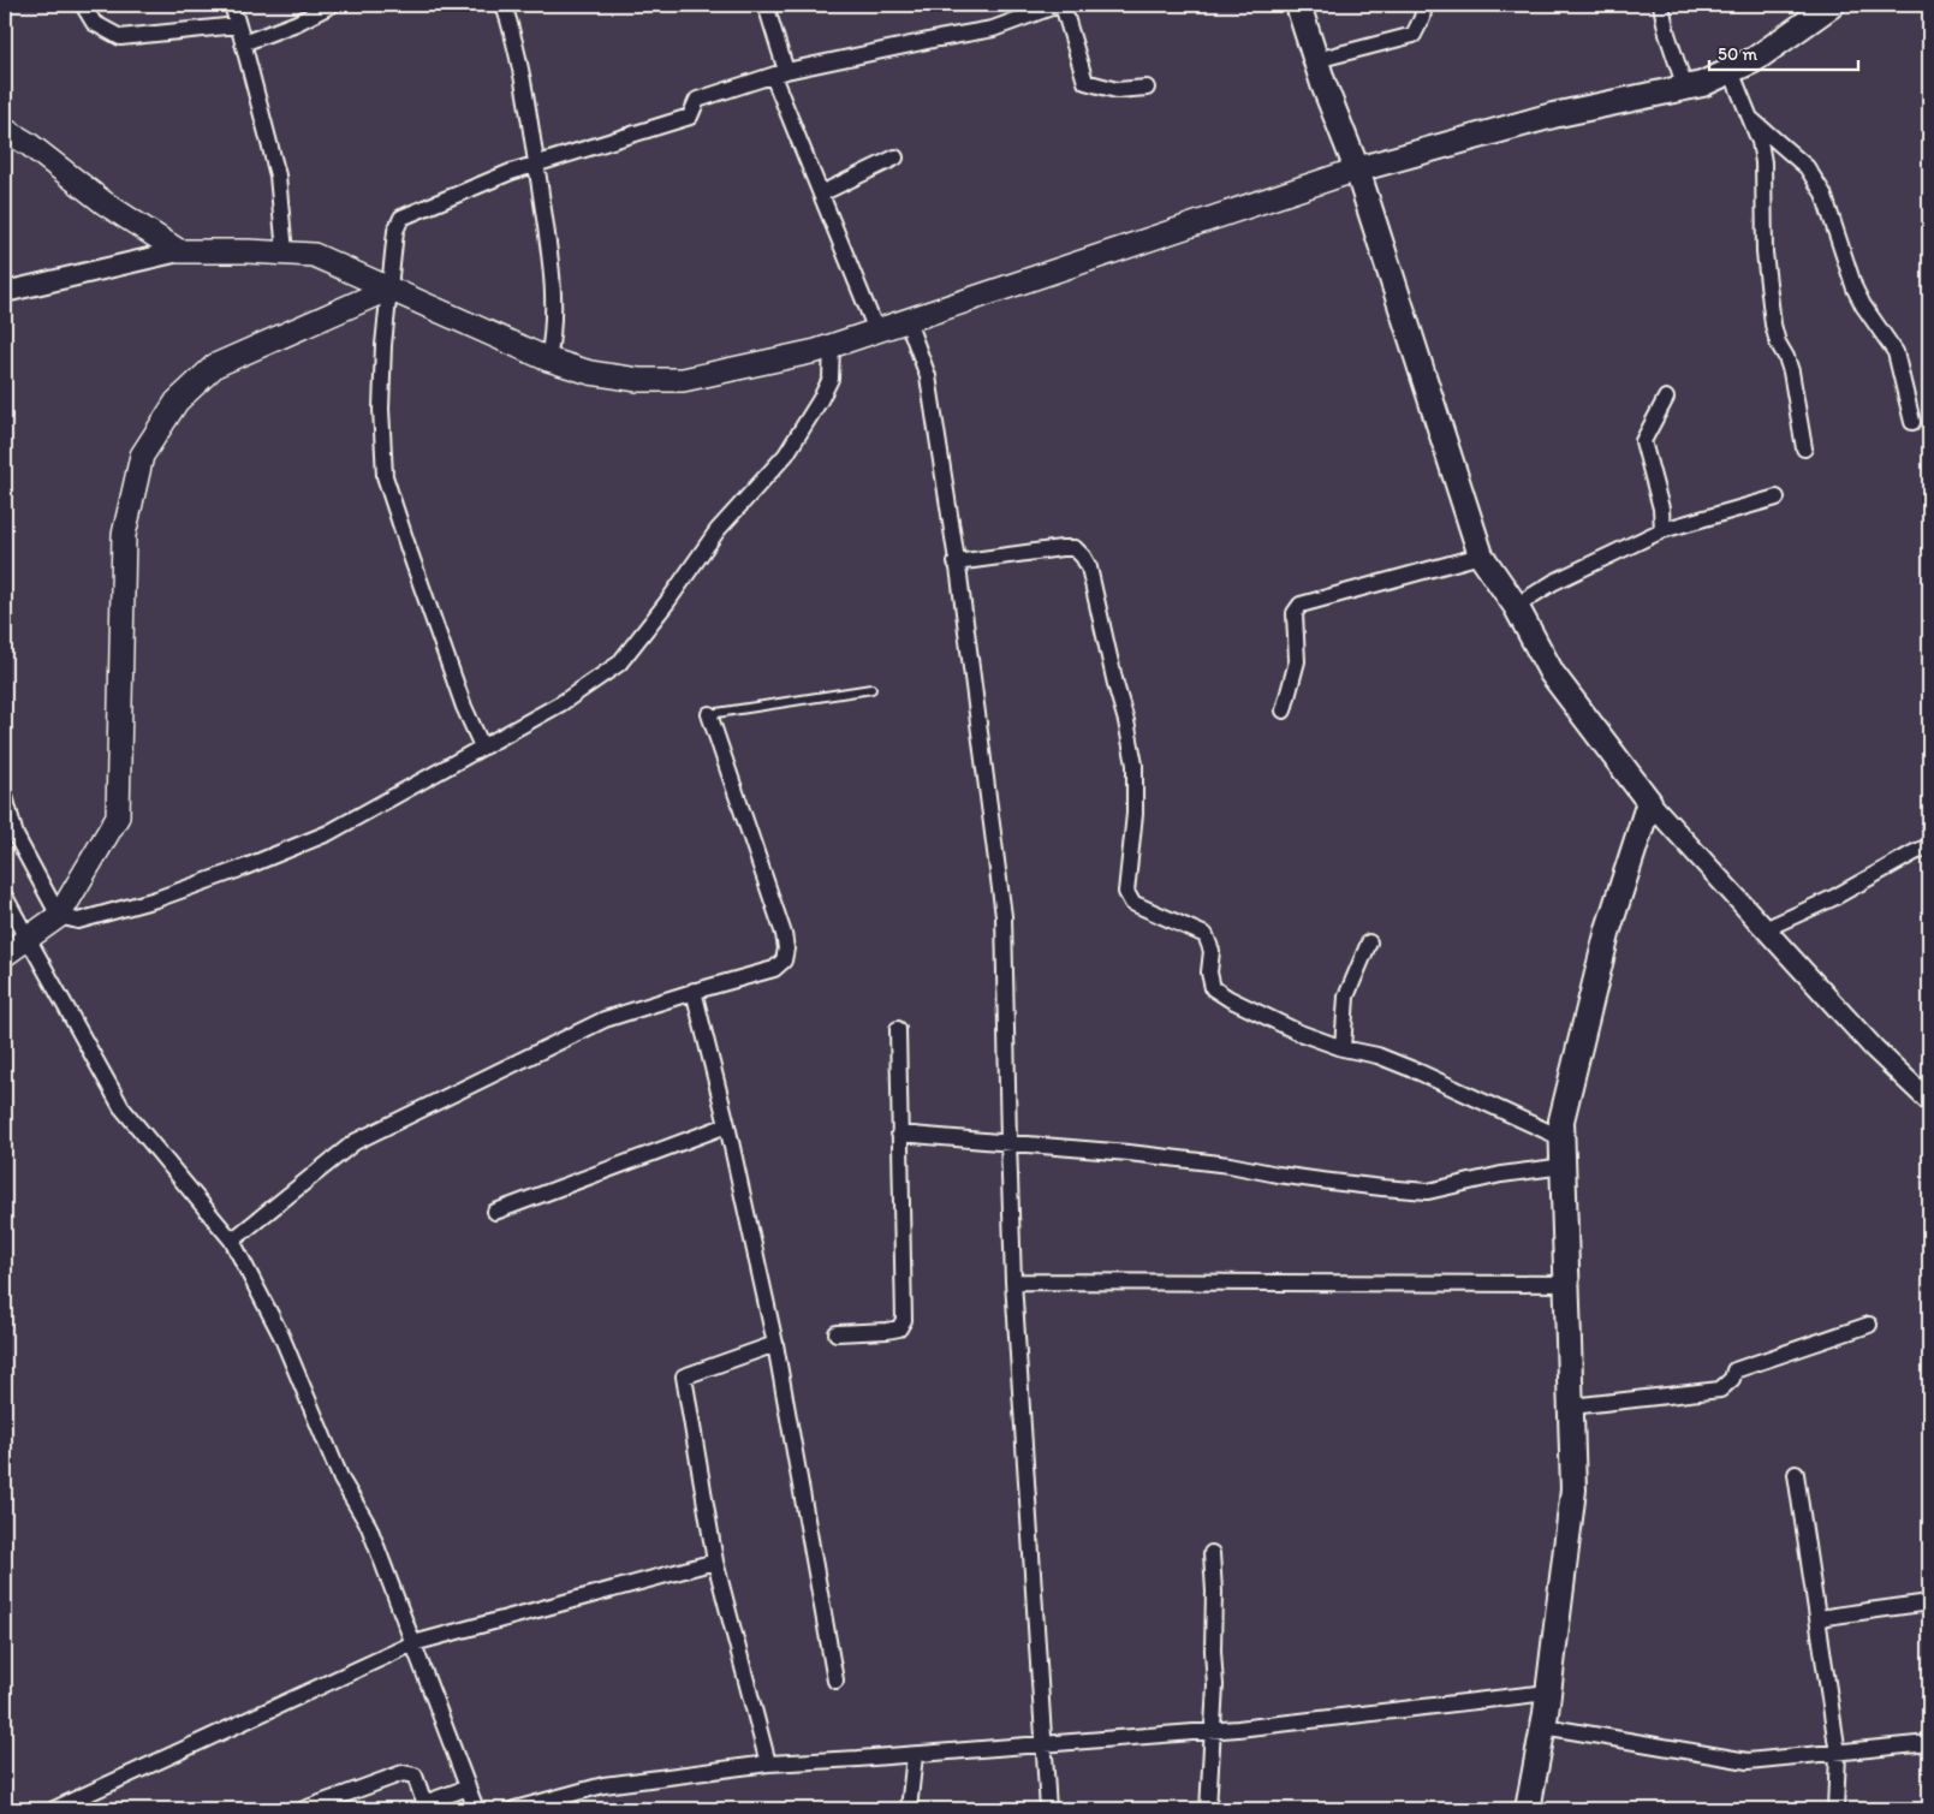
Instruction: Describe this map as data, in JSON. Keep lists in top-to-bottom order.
{
  "scale_bar": "50 m"
}
